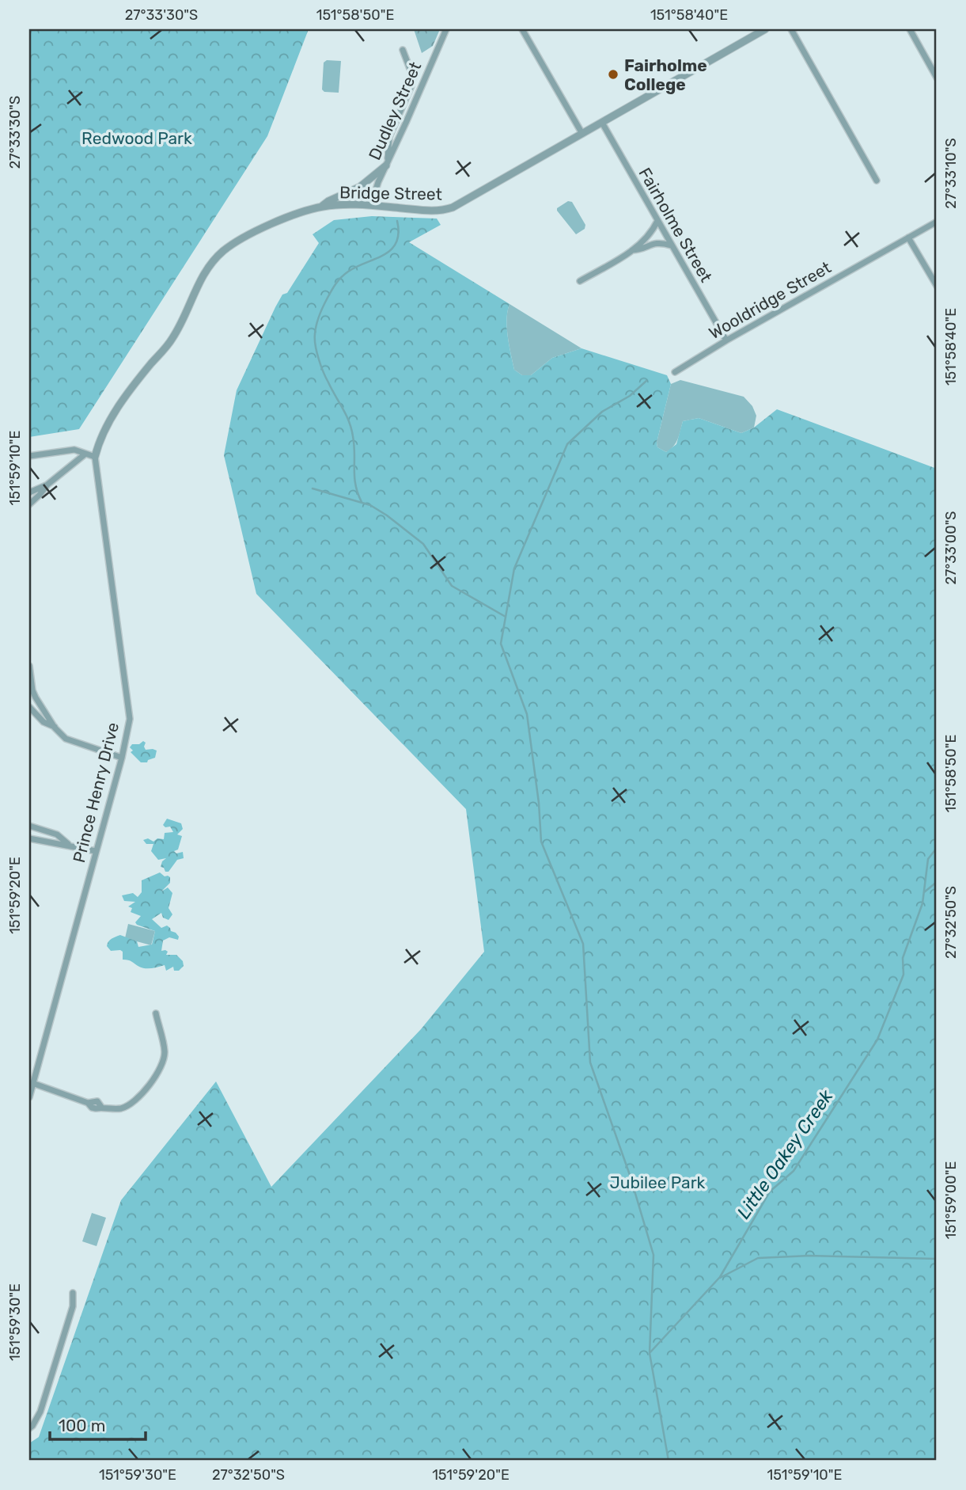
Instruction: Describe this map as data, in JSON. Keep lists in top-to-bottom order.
{
  "streets": {
    "street": [
      "Dudley Street",
      "Bridge Street",
      "Fairholme Street",
      "Wooldridge Street",
      "Prince Henry Drive"
    ]
  },
  "crossings": [
    ["Dudley Street", "Bridge Street"],
    ["Bridge Street", "Fairholme Street"],
    ["Bridge Street", "Prince Henry Drive"],
    ["Fairholme Street", "Wooldridge Street"]
  ],
  "water": ["Little Oakey Creek"],
  "parks": ["Redwood Park", "Jubilee Park"],
  "places": ["Fairholme College"],
  "scale_bar": "100 m",
  "coordinates": [
    "27°33'30\"S",
    "151°58'50\"E",
    "151°58'40\"E",
    "27°33'10\"S",
    "151°59'10\"E",
    "27°33'00\"S",
    "151°59'20\"E",
    "27°32'50\"S",
    "151°59'00\"E",
    "151°59'30\"E"
  ]
}
